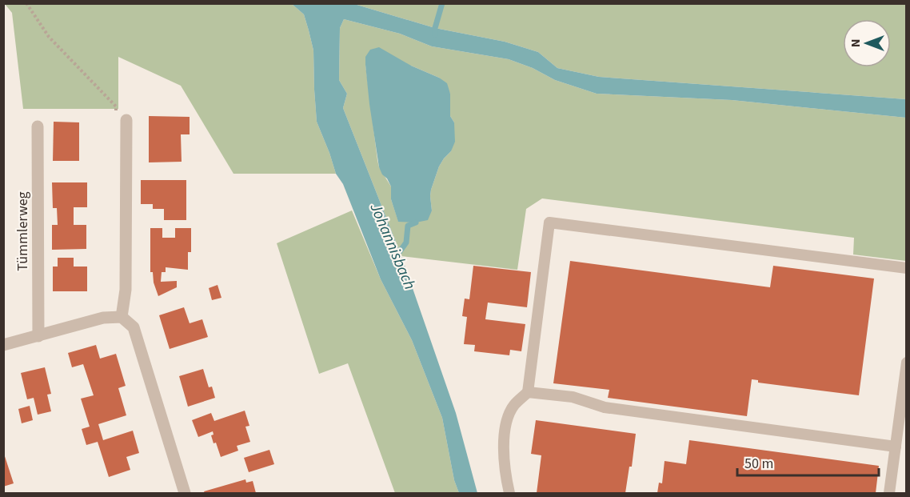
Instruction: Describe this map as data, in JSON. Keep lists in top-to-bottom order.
{
  "streets": {
    "street": ["Tümmlerweg"]
  },
  "water": ["Johannisbach"],
  "scale_bar": "50 m",
  "north": "left"
}
